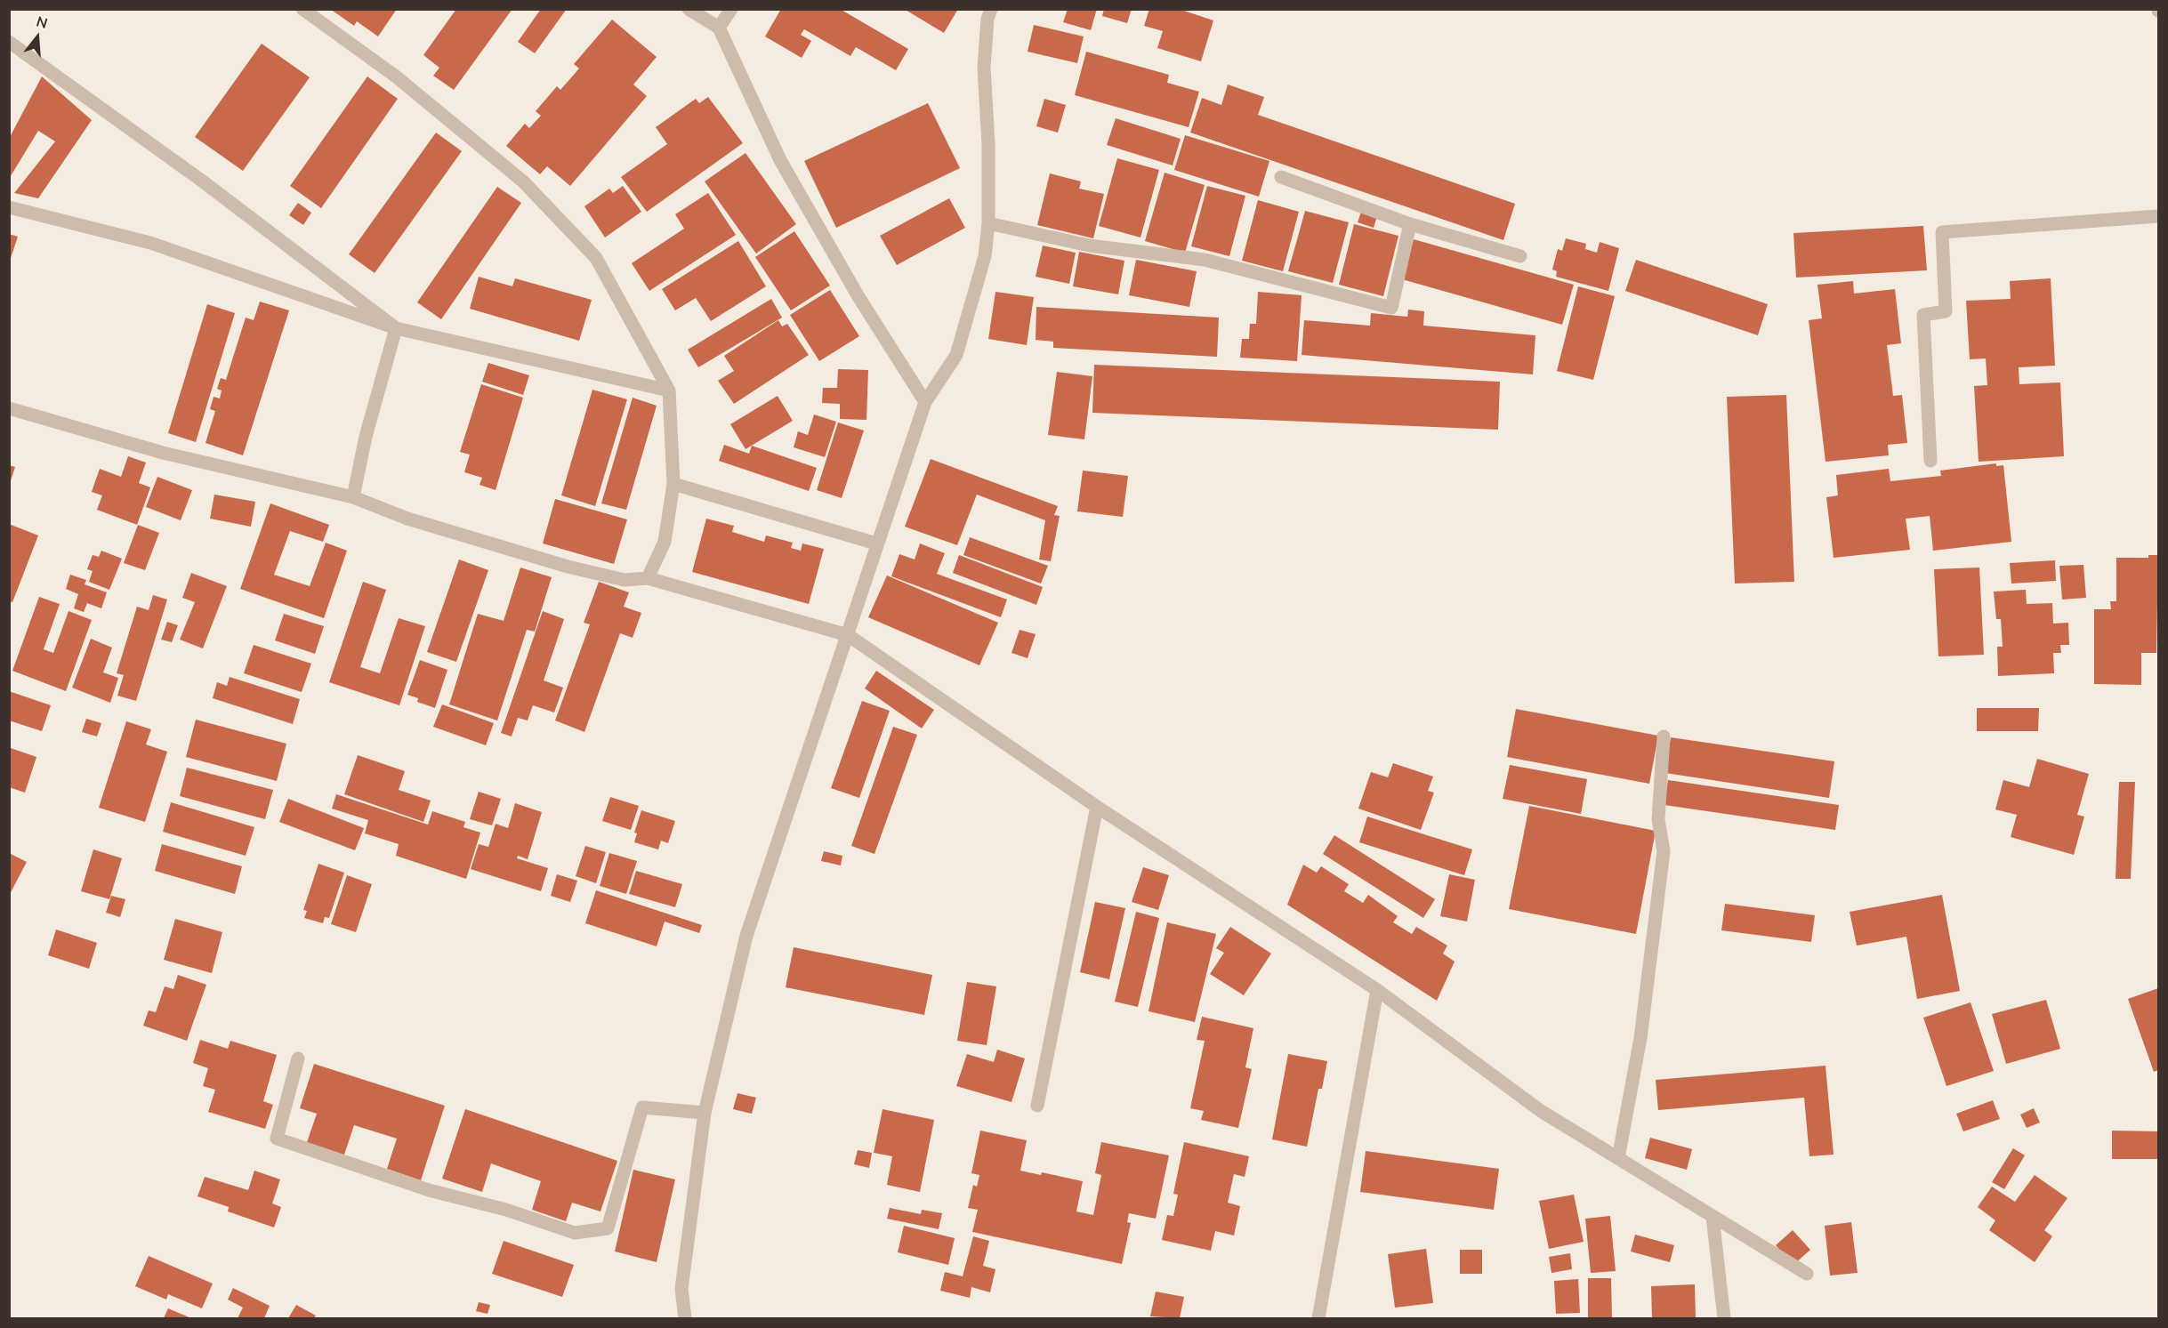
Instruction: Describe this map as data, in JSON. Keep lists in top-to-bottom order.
{
  "north": "top"
}
